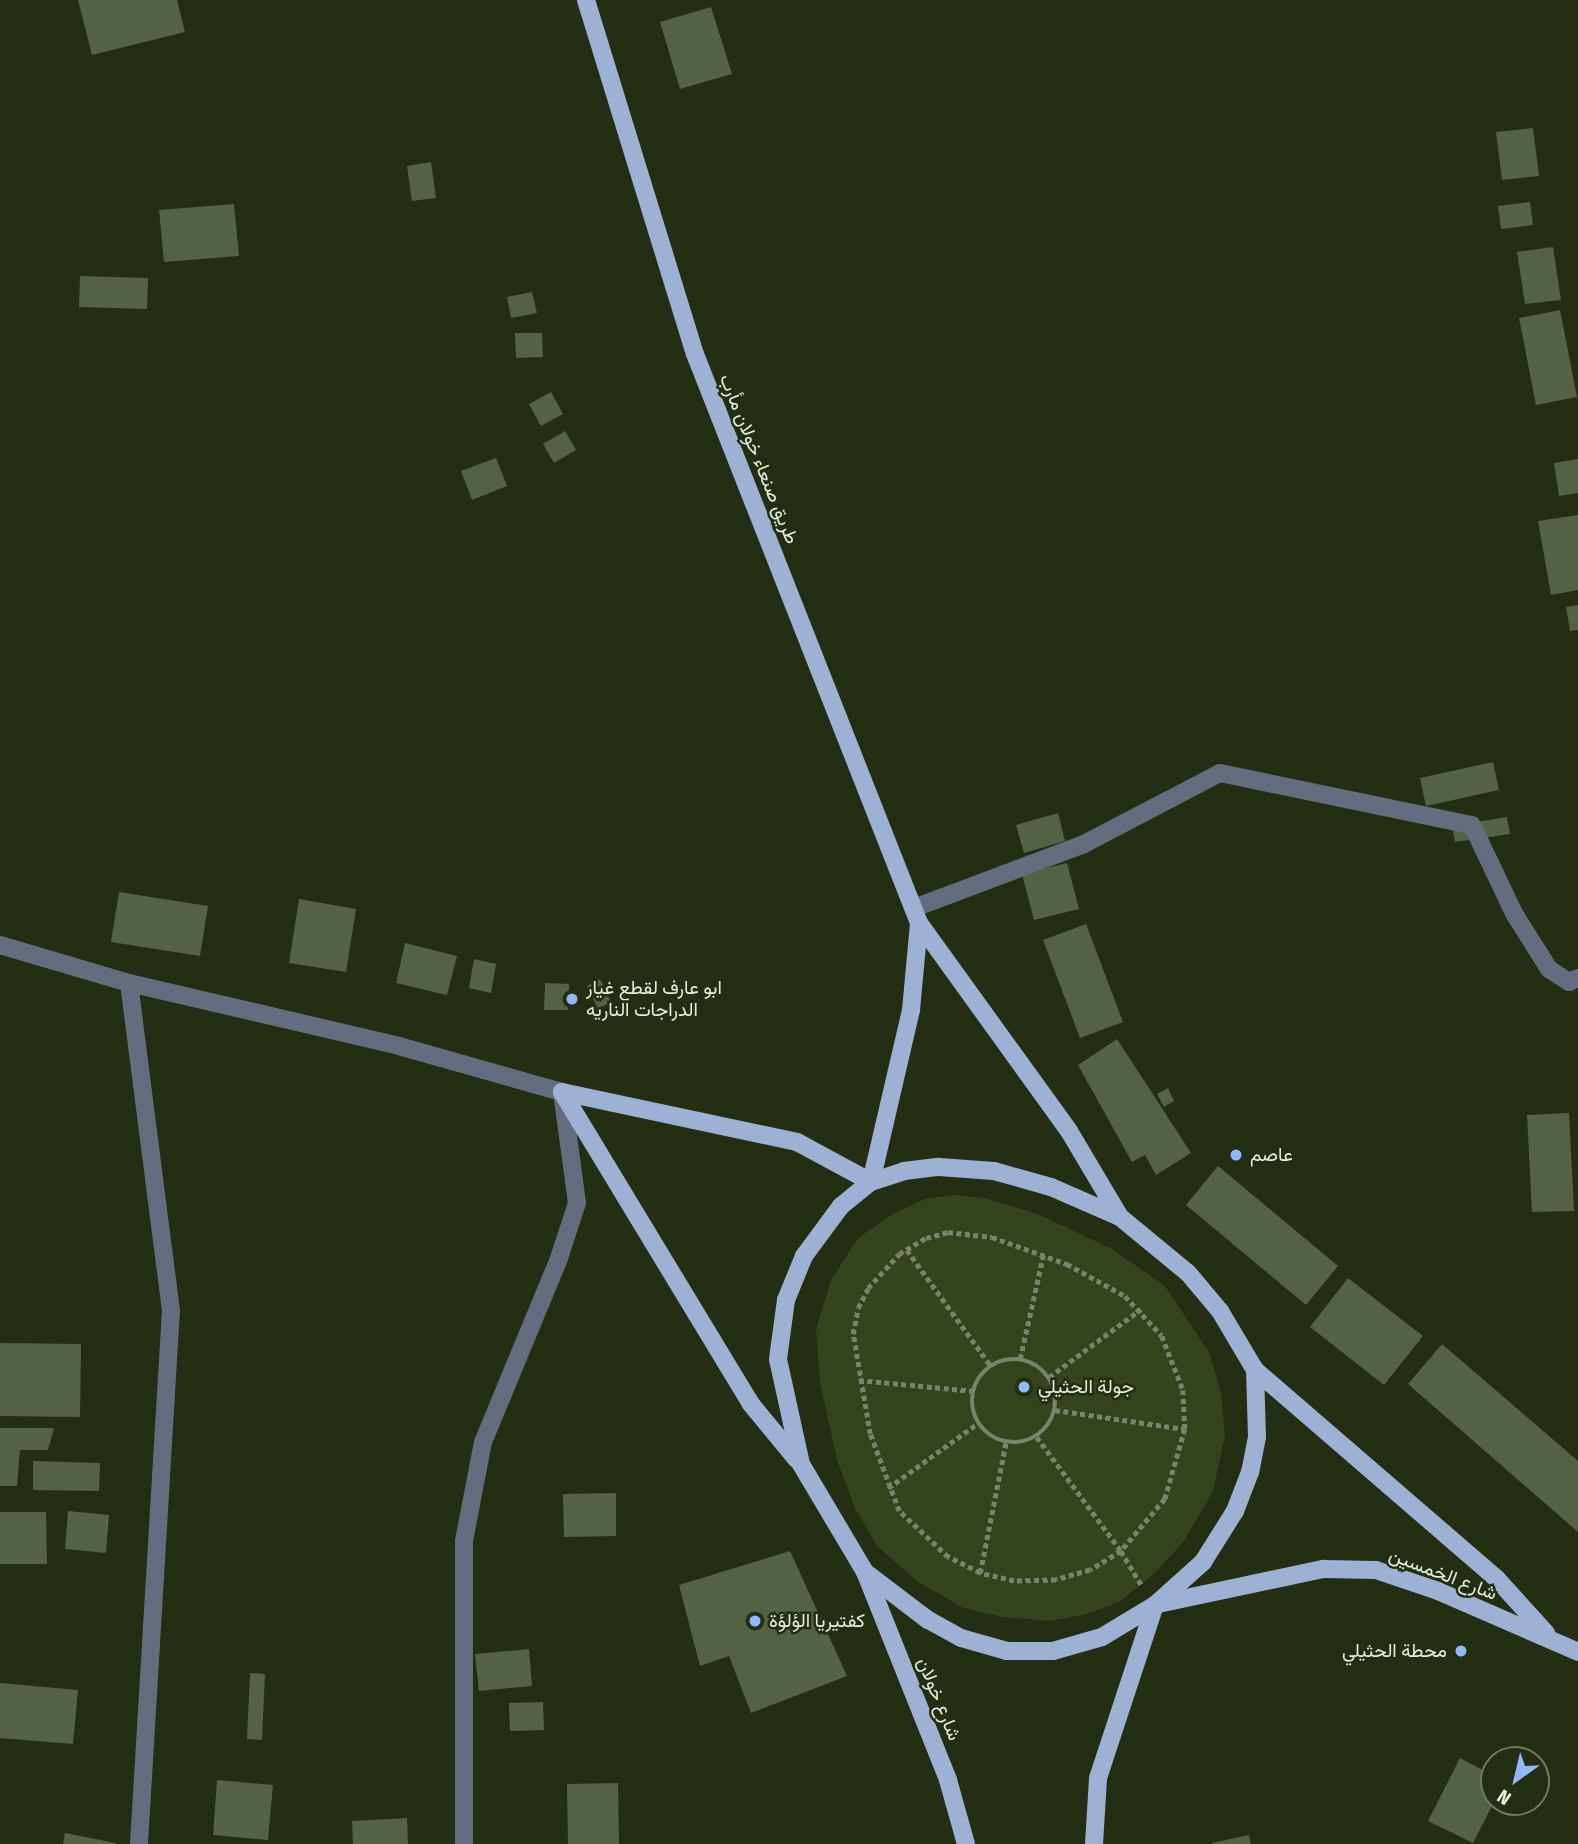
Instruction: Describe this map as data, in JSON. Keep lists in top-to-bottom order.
{
  "streets": {
    "main road": ["طريق صنعاء خولان مأرب", "شارع الخمسين", "شارع خولان"]
  },
  "places": [
    "ابو عارف لقطع غيار الدراجات الناريه",
    "عاصم",
    "جولة الحثيلي",
    "كفتيريا الؤلؤة",
    "محطة الحثيلي"
  ],
  "north": "bottom left"
}
